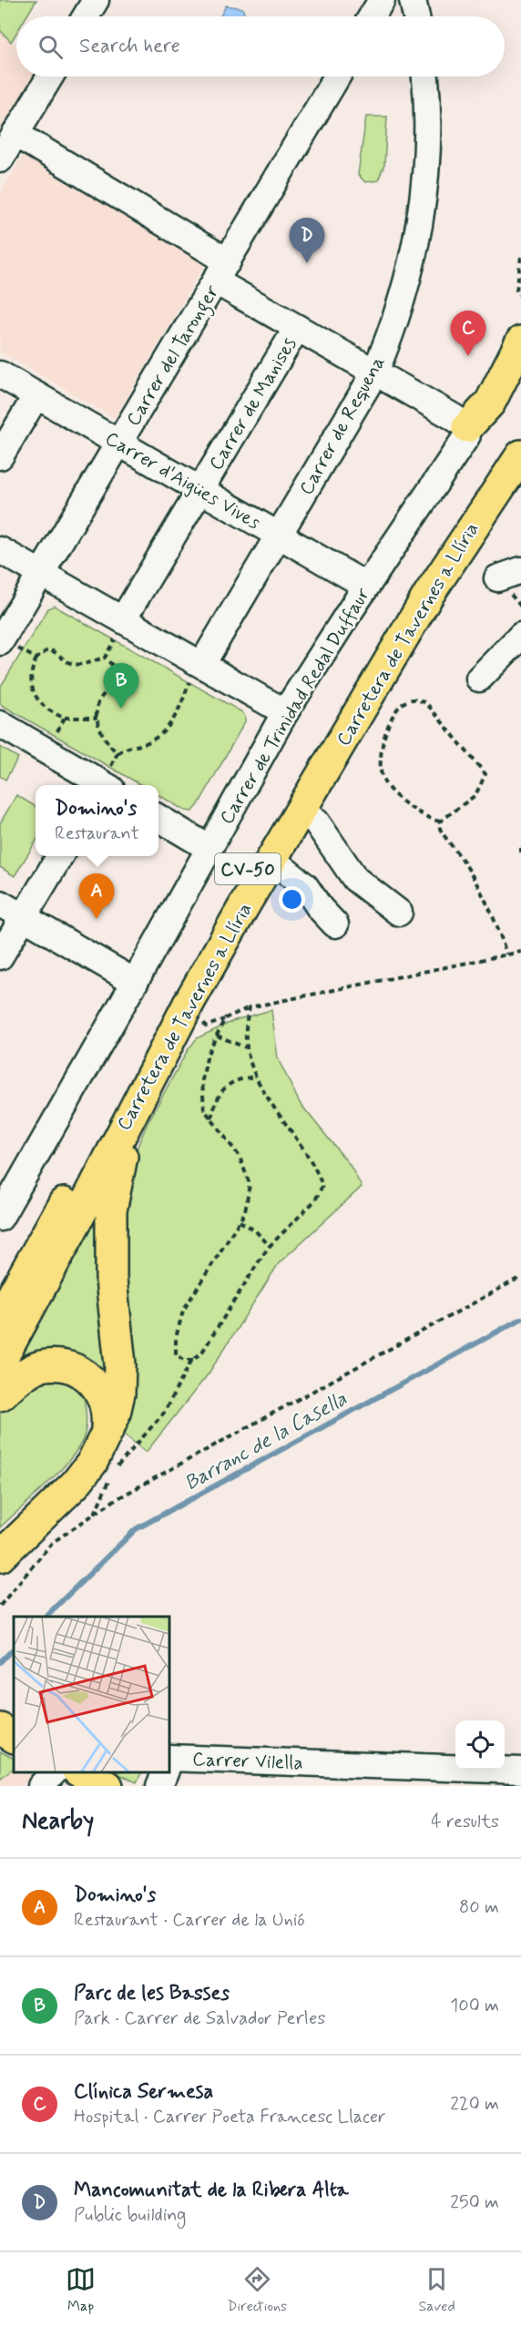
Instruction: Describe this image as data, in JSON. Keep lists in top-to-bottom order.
{
  "streets": {
    "main road": ["Carretera de Tavernes a Llíria", "CV-50"],
    "street": [
      "Carrer del Taronger",
      "Carrer de Manises",
      "Carrer de Requena",
      "Carrer d'Aigües Vives",
      "Carrer de Trinidad Redal Duffaur",
      "Carrer Vilella"
    ]
  },
  "crossings": [
    ["Carrer del Taronger", "Carrer d'Aigües Vives"],
    ["Carrer de Manises", "Carrer d'Aigües Vives"],
    ["Carrer de Requena", "Carrer d'Aigües Vives"],
    ["Carrer d'Aigües Vives", "Carrer de Trinidad Redal Duffaur"]
  ],
  "water": ["Barranc de la Casella"],
  "page": {
    "search": "Search here",
    "pins": [
      "D",
      "C",
      "B",
      "A"
    ],
    "popup": ["Domino's", "Restaurant"],
    "heading": ["Nearby", "4 results"],
    "list": [
      {
        "mark": "A",
        "name": "Domino's",
        "note": "Restaurant · Carrer de la Unió",
        "value": "80 m"
      },
      {
        "mark": "B",
        "name": "Parc de les Basses",
        "note": "Park · Carrer de Salvador Perles",
        "value": "100 m"
      },
      {
        "mark": "C",
        "name": "Clínica Sermesa",
        "note": "Hospital · Carrer Poeta Francesc Llacer",
        "value": "220 m"
      },
      {
        "mark": "D",
        "name": "Mancomunitat de la Ribera Alta",
        "note": "Public building",
        "value": "250 m"
      }
    ],
    "nav": ["Map", "Directions", "Saved"]
  }
}
